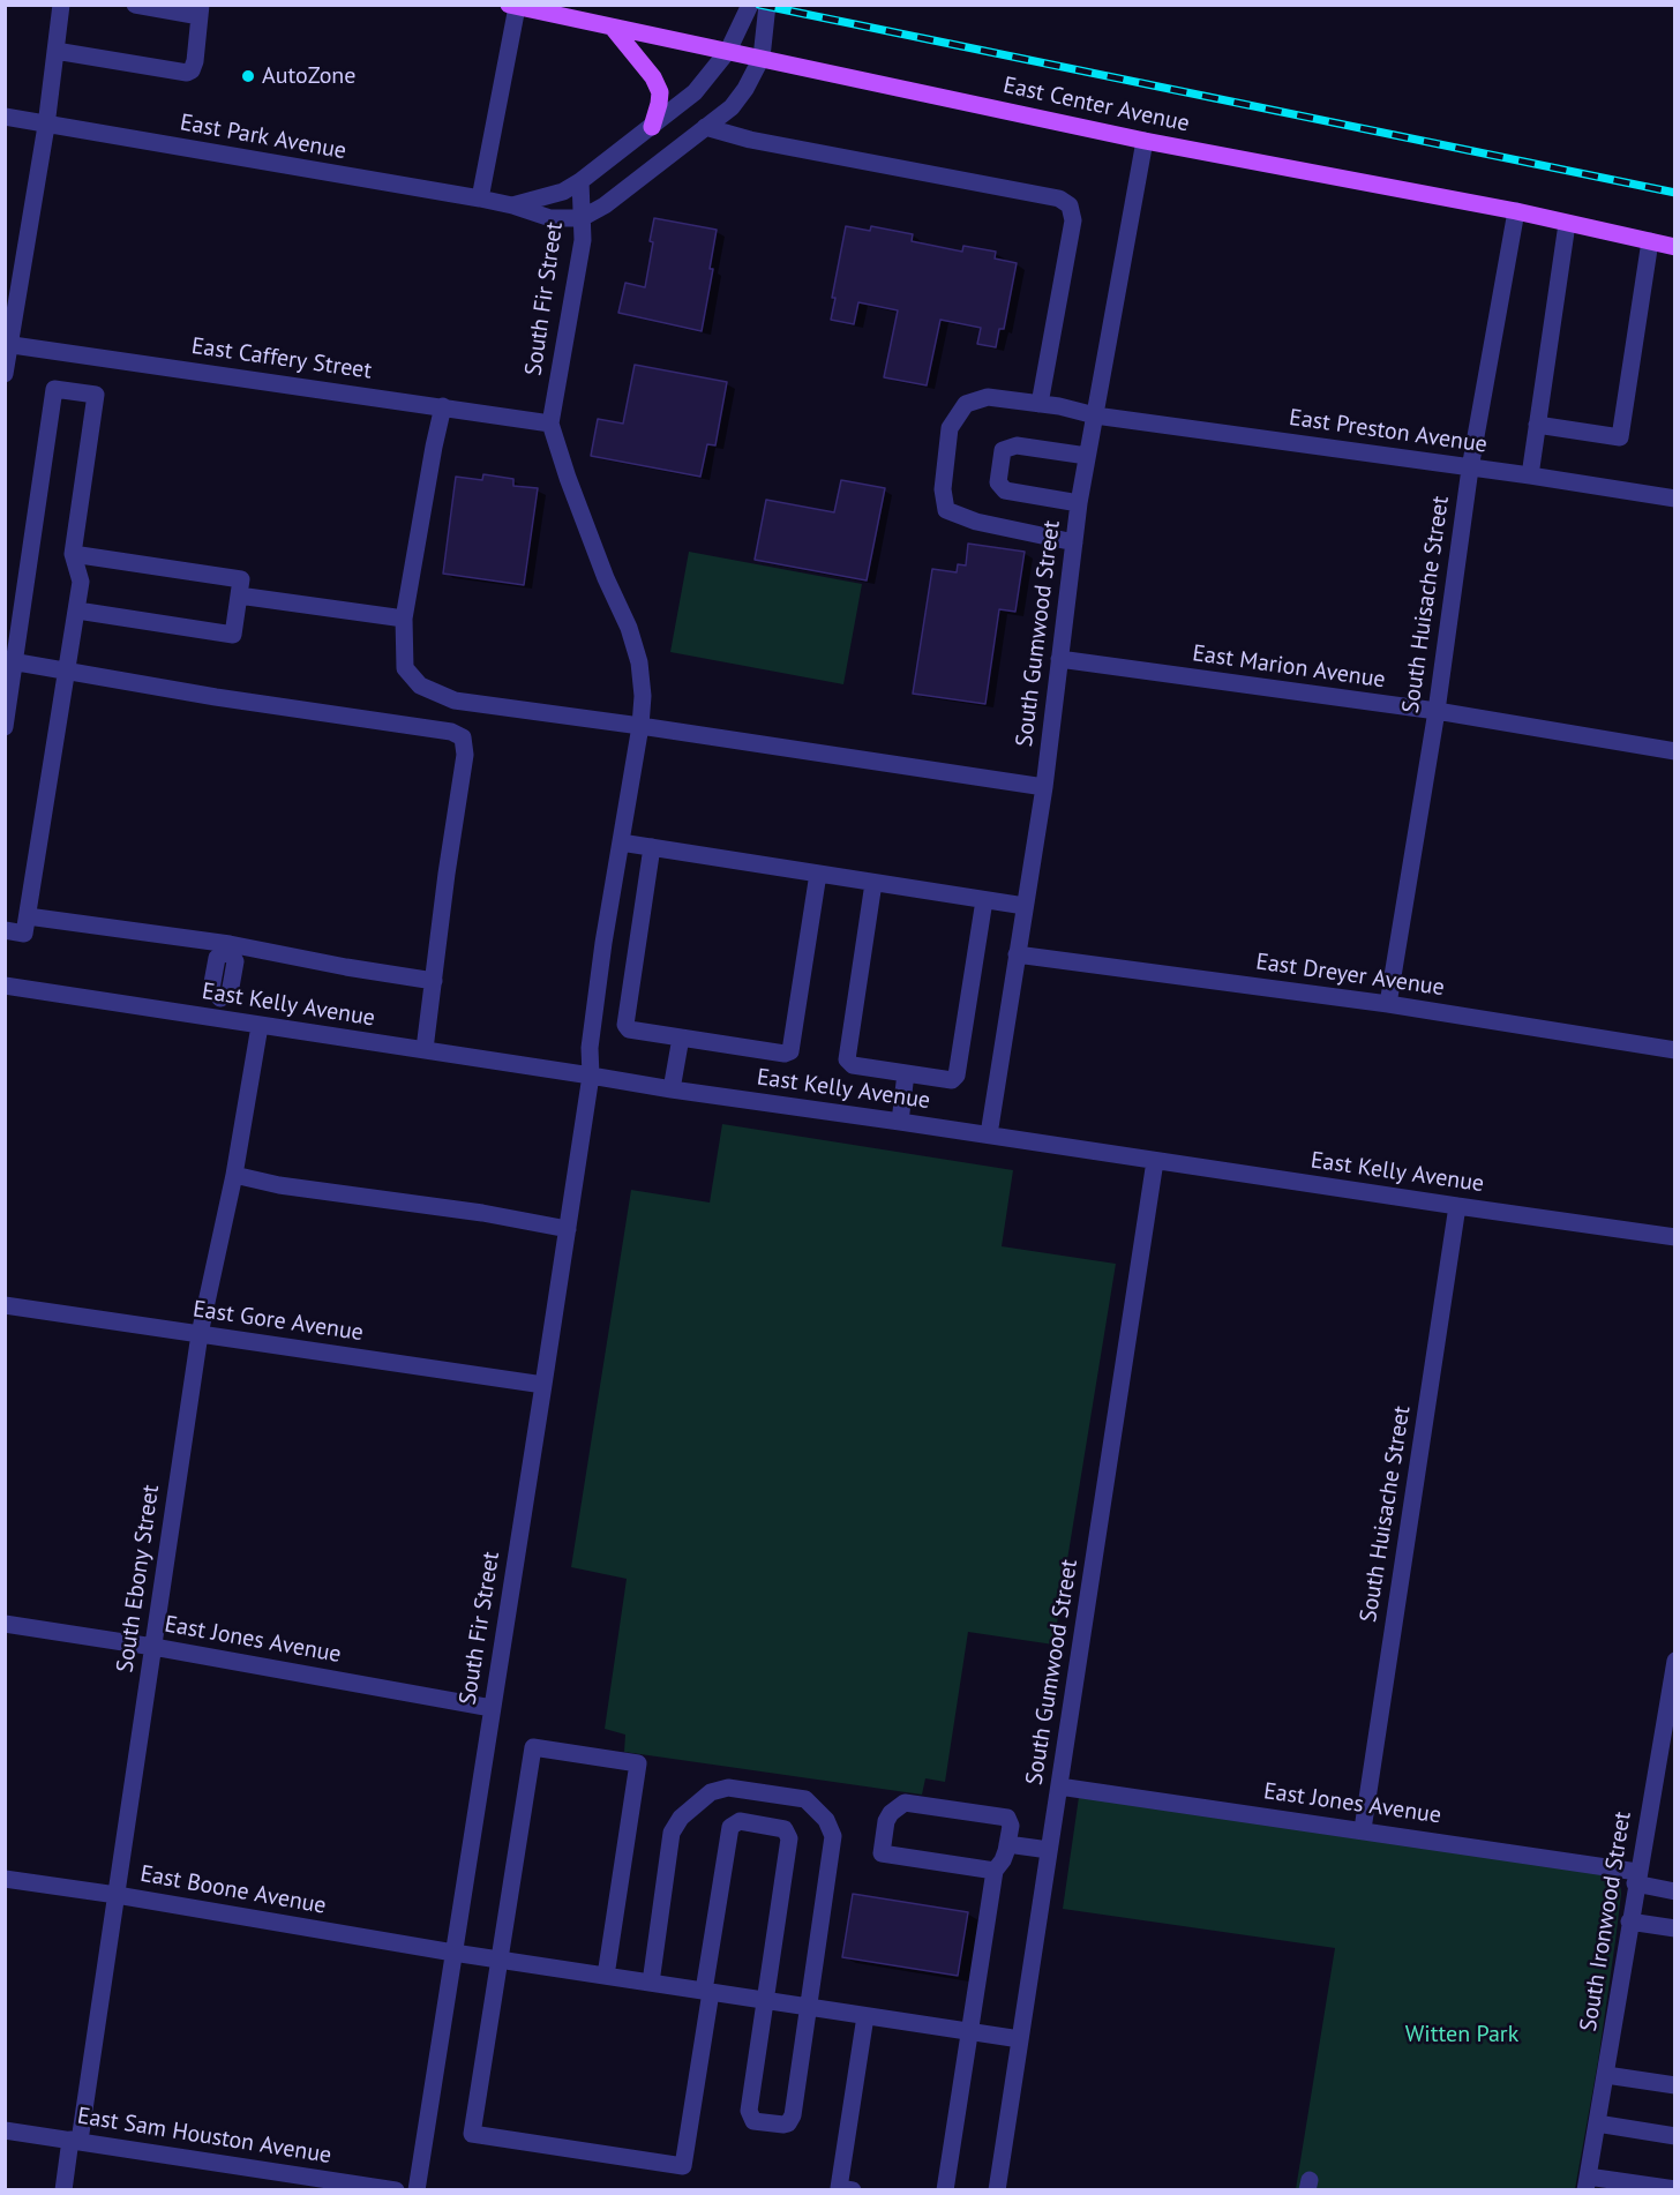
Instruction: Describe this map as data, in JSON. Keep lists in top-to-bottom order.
{
  "streets": {
    "main road": ["East Center Avenue"],
    "street": [
      "East Park Avenue",
      "South Fir Street",
      "East Caffery Street",
      "East Preston Avenue",
      "South Huisache Street",
      "South Gumwood Street",
      "East Marion Avenue",
      "East Dreyer Avenue",
      "East Kelly Avenue",
      "East Gore Avenue",
      "South Ebony Street",
      "East Jones Avenue",
      "East Boone Avenue",
      "South Ironwood Street",
      "East Sam Houston Avenue"
    ]
  },
  "crossings": [
    ["East Center Avenue", "East Park Avenue"],
    ["East Center Avenue", "South Huisache Street"],
    ["East Center Avenue", "South Gumwood Street"],
    ["East Park Avenue", "South Fir Street"],
    ["South Fir Street", "East Caffery Street"],
    ["South Fir Street", "East Kelly Avenue"],
    ["South Fir Street", "East Gore Avenue"],
    ["South Fir Street", "East Jones Avenue"],
    ["South Fir Street", "East Boone Avenue"],
    ["East Preston Avenue", "South Huisache Street"],
    ["East Preston Avenue", "South Gumwood Street"],
    ["South Huisache Street", "East Marion Avenue"],
    ["South Huisache Street", "East Dreyer Avenue"],
    ["South Huisache Street", "East Kelly Avenue"],
    ["South Huisache Street", "East Jones Avenue"],
    ["South Gumwood Street", "East Marion Avenue"],
    ["South Gumwood Street", "East Dreyer Avenue"],
    ["South Gumwood Street", "East Kelly Avenue"],
    ["South Gumwood Street", "East Jones Avenue"],
    ["South Gumwood Street", "East Boone Avenue"],
    ["East Kelly Avenue", "South Ebony Street"],
    ["East Gore Avenue", "South Ebony Street"],
    ["South Ebony Street", "East Jones Avenue"],
    ["South Ebony Street", "East Boone Avenue"],
    ["South Ebony Street", "East Sam Houston Avenue"],
    ["East Jones Avenue", "South Ironwood Street"]
  ],
  "parks": ["Witten Park"],
  "places": ["AutoZone"]
}
